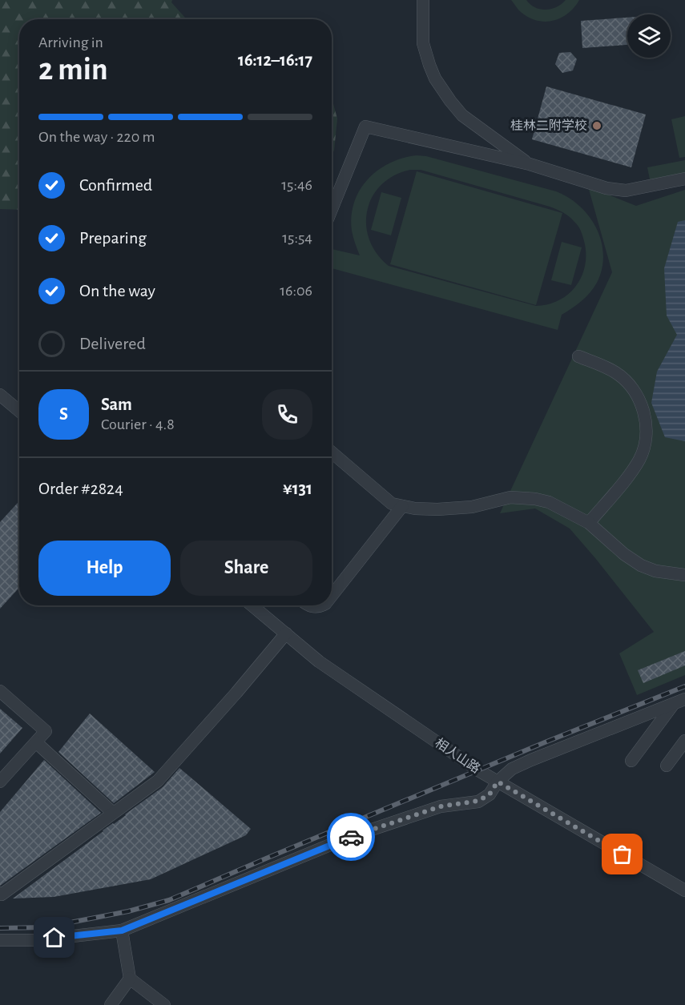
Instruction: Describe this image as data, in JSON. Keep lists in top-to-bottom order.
{
  "streets": {
    "street": ["相人山路"]
  },
  "places": ["桂林二附学校"],
  "page": {
    "heading": ["2 min", "Arriving in", "16:12–16:17"],
    "panel": [
      "Sam",
      "Courier · 4.8",
      "Order #2824",
      "¥131"
    ],
    "bar": "On the way · 220 m",
    "list": [
      ["Confirmed", "15:46"],
      ["Preparing", "15:54"],
      ["On the way", "16:06"],
      "Delivered"
    ],
    "round": "S",
    "buttons": ["Help", "Share"]
  }
}
